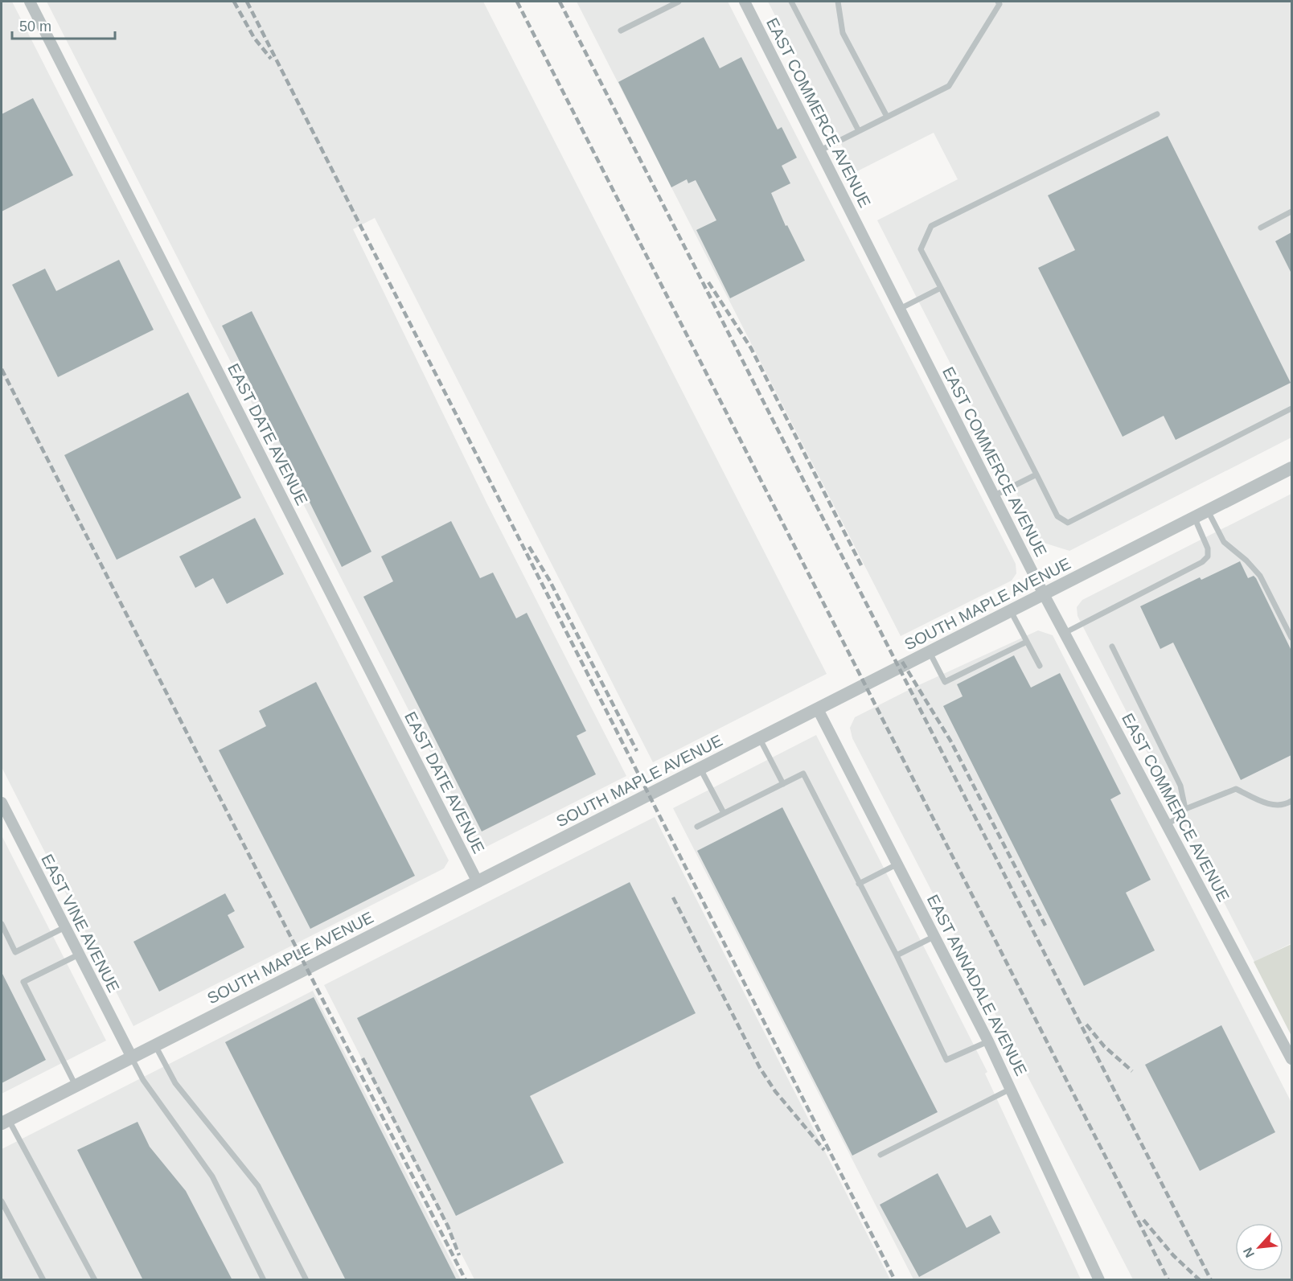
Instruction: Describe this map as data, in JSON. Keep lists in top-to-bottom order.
{
  "streets": {
    "street": [
      "EAST COMMERCE AVENUE",
      "EAST DATE AVENUE",
      "SOUTH MAPLE AVENUE",
      "EAST VINE AVENUE",
      "EAST ANNADALE AVENUE"
    ]
  },
  "crossings": [
    ["EAST COMMERCE AVENUE", "SOUTH MAPLE AVENUE"],
    ["EAST DATE AVENUE", "SOUTH MAPLE AVENUE"],
    ["SOUTH MAPLE AVENUE", "EAST VINE AVENUE"],
    ["SOUTH MAPLE AVENUE", "EAST ANNADALE AVENUE"]
  ],
  "scale_bar": "50 m",
  "north": "bottom left"
}
